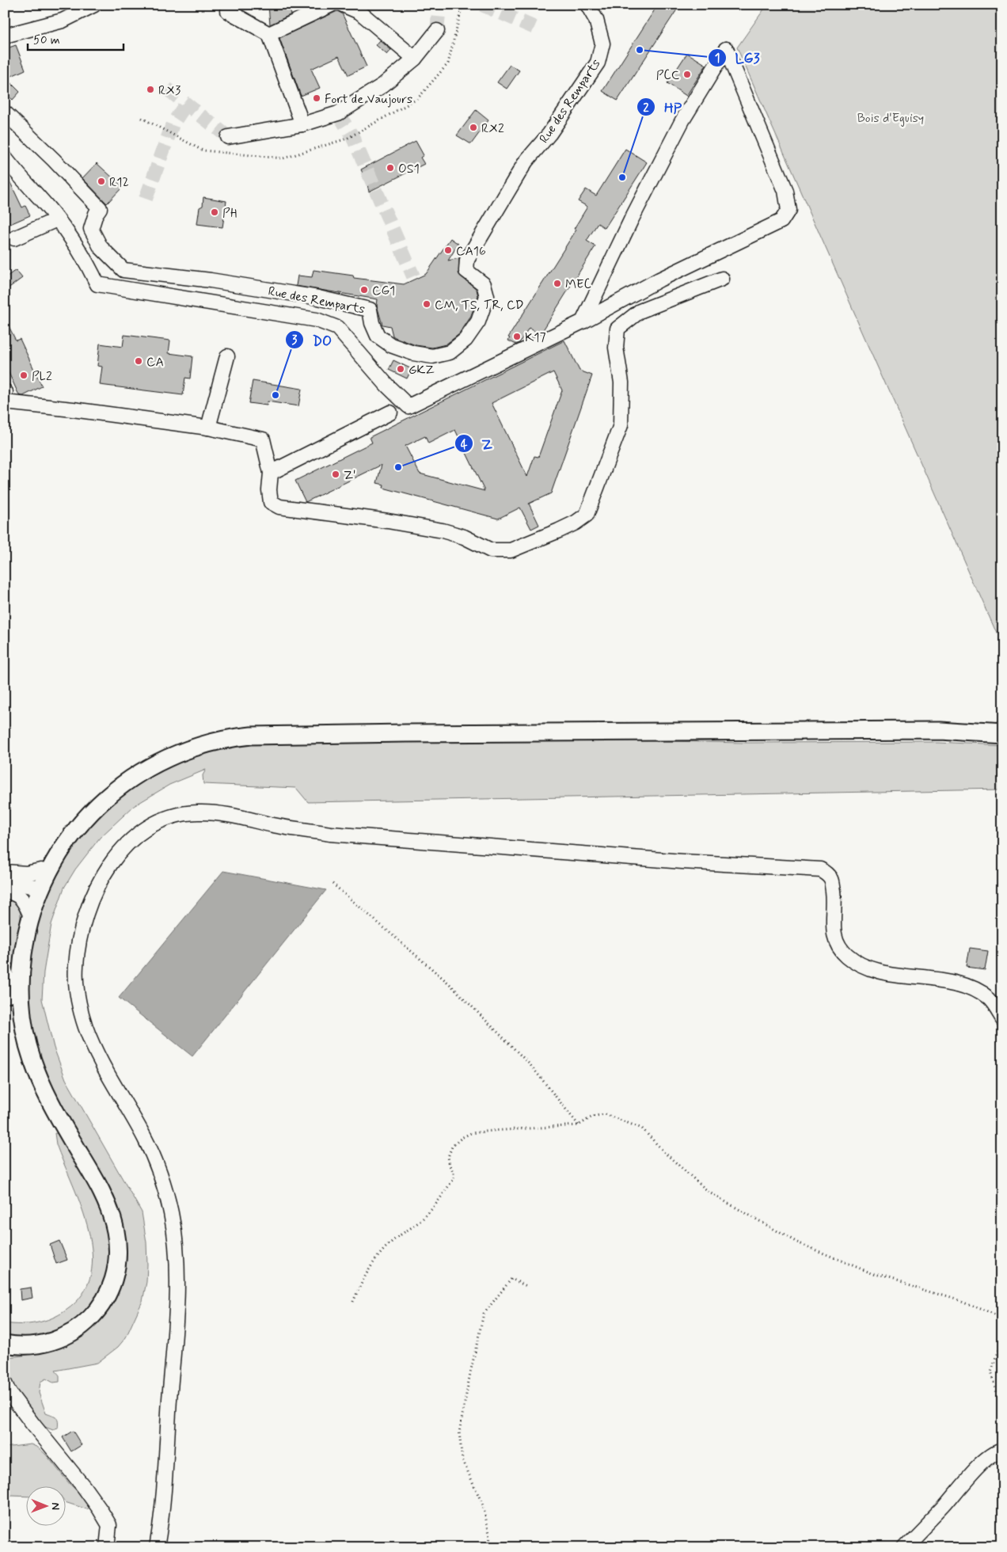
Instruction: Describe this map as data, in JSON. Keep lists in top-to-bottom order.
{
  "streets": {
    "street": ["Rue des Remparts"]
  },
  "parks": ["Bois d'Eguisy"],
  "places": [
    "LG3",
    "PCC",
    "RX3",
    "Fort de Vaujours",
    "RX2",
    "OS1",
    "HP",
    "R12",
    "PH",
    "CA16",
    "MEC",
    "CG1",
    "CM, TS, TR, CD",
    "K17",
    "CA",
    "GKZ",
    "PL2",
    "DO",
    "Z",
    "Z'"
  ],
  "scale_bar": "50 m",
  "north": "right"
}
